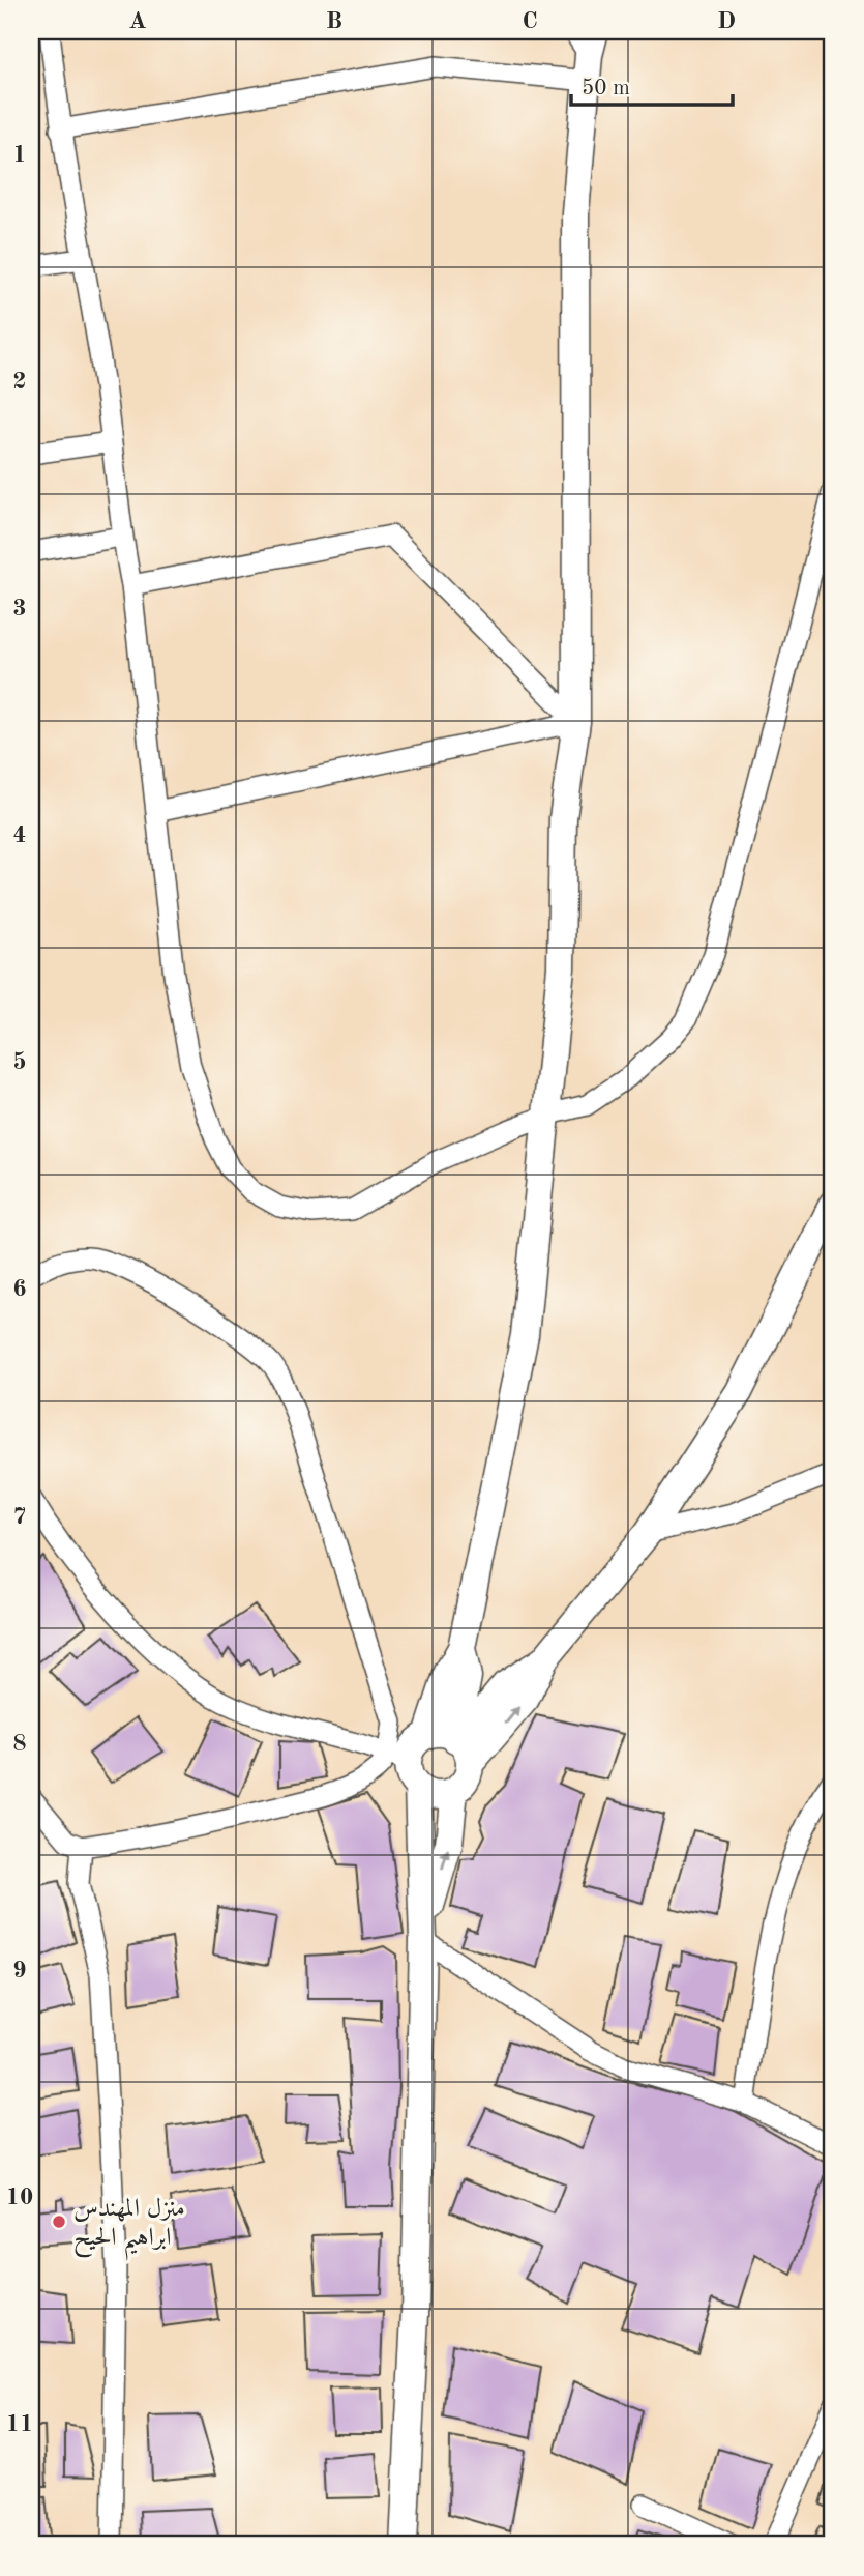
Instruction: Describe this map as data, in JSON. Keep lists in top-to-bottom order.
{
  "places": ["منزل المهندس ابراهيم الحيح"],
  "scale_bar": "50 m",
  "grid": {
    "columns": [
      "A",
      "B",
      "C",
      "D"
    ],
    "rows": [
      "1",
      "2",
      "3",
      "4",
      "5",
      "6",
      "7",
      "8",
      "9",
      "10",
      "11"
    ]
  }
}
